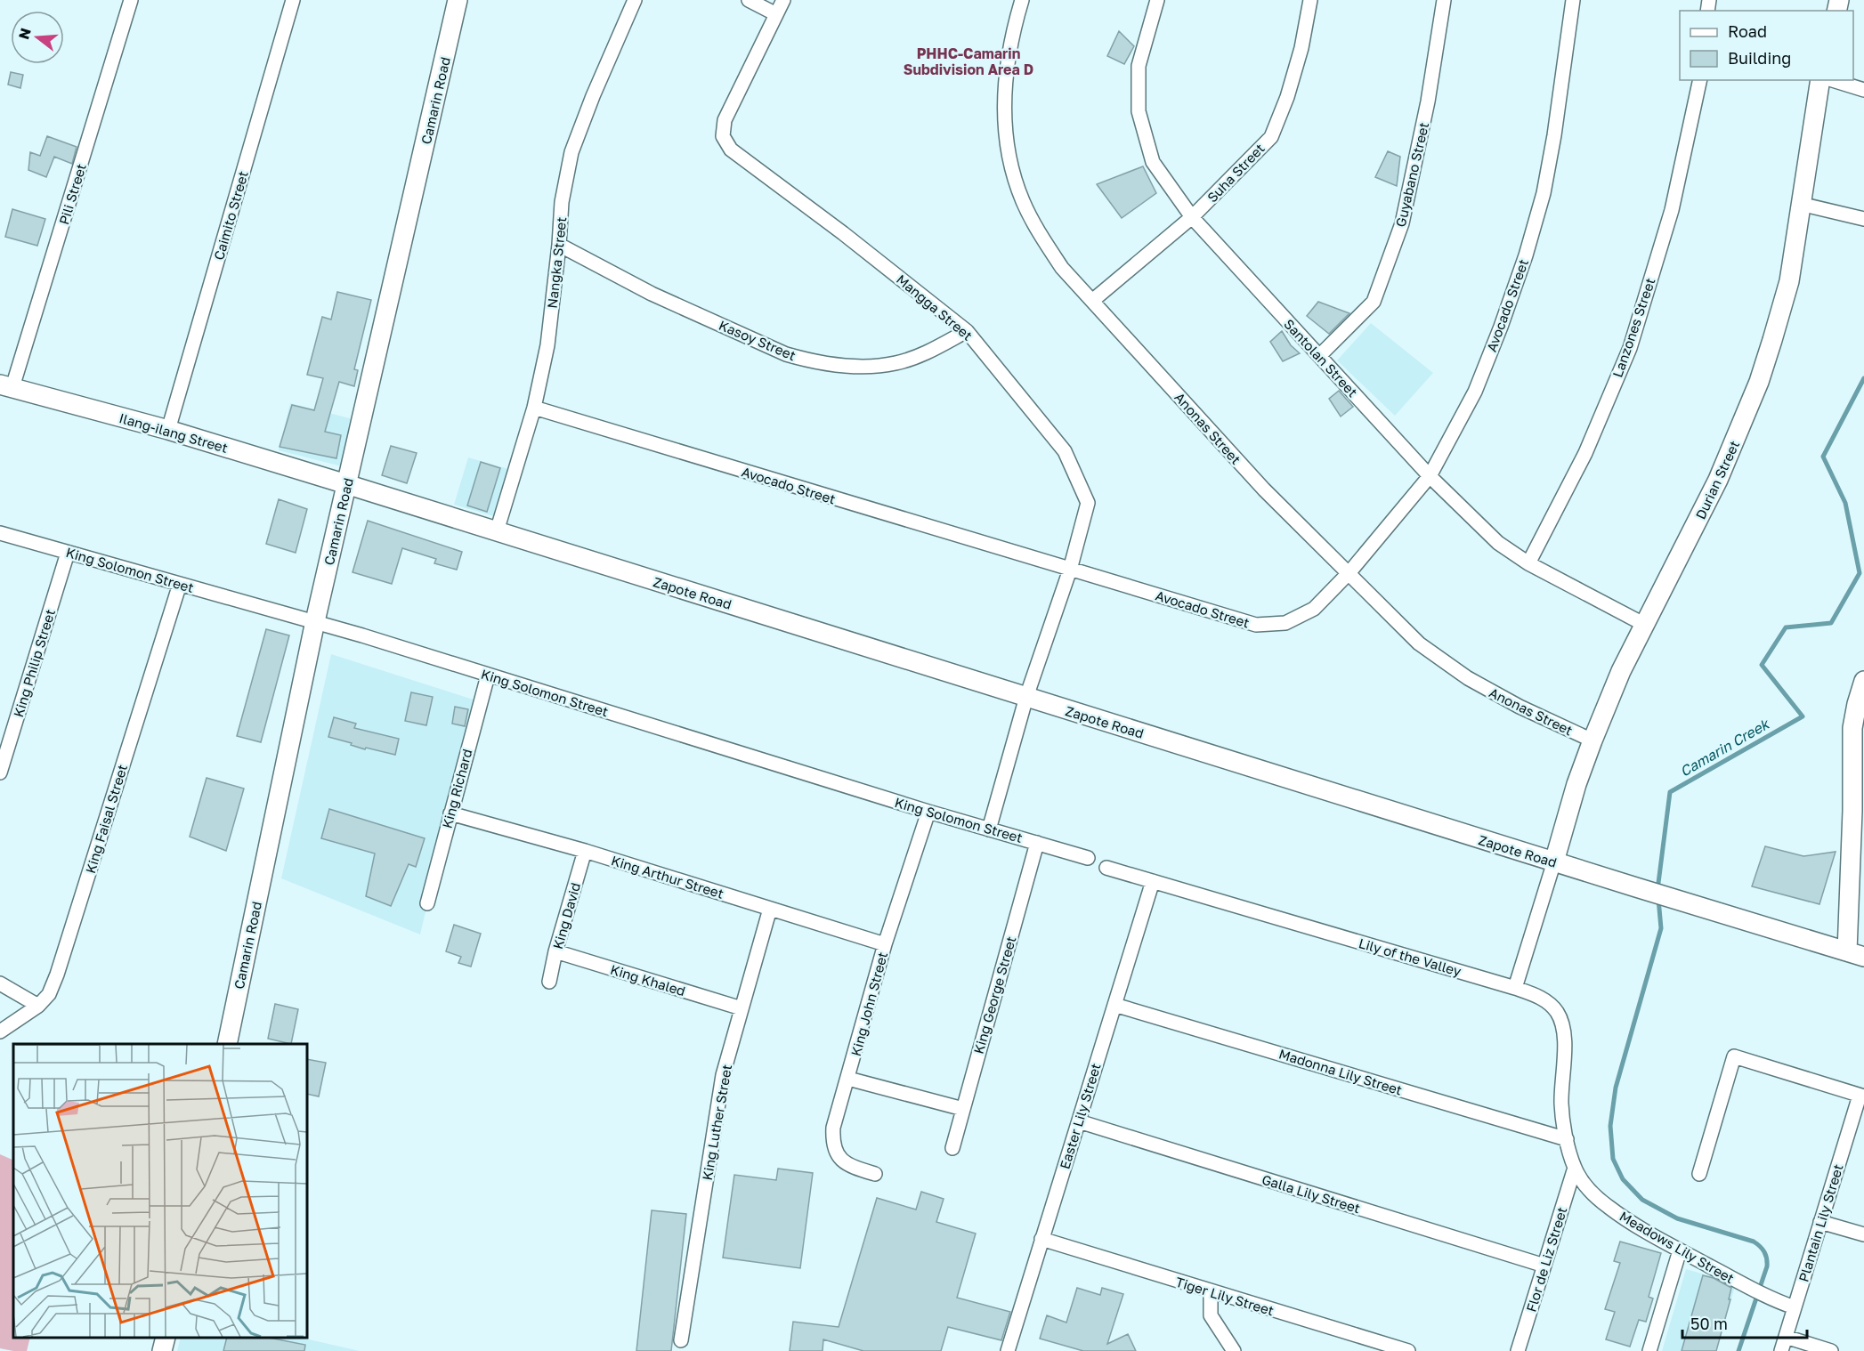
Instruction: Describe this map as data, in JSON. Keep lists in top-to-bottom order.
{
  "streets": {
    "main road": [
      "Camarin Road",
      "Ilang-ilang Street",
      "Durian Street",
      "Zapote Road"
    ],
    "street": [
      "Suha Street",
      "Guyabano Street",
      "Pili Street",
      "Caimito Street",
      "Nangka Street",
      "Avocado Street",
      "Mangga Street",
      "Lanzones Street",
      "Kasoy Street",
      "Santolan Street",
      "Anonas Street",
      "King Solomon Street",
      "King Philip Street",
      "King Richard",
      "King Faisal Street",
      "King Arthur Street",
      "King David",
      "Lily of the Valley",
      "King Khaled",
      "King George Street",
      "King John Street",
      "Madonna Lily Street",
      "Easter Lily Street",
      "King Luther Street",
      "Galla Lily Street",
      "Plantain Lily Street",
      "Meadows Lily Street",
      "Flor de Liz Street",
      "Tiger Lily Street"
    ]
  },
  "crossings": [
    ["Camarin Road", "Ilang-ilang Street"],
    ["Camarin Road", "King Solomon Street"],
    ["Camarin Road", "Zapote Road"],
    ["Suha Street", "Santolan Street"],
    ["Suha Street", "Anonas Street"],
    ["Guyabano Street", "Santolan Street"],
    ["Pili Street", "Ilang-ilang Street"],
    ["Caimito Street", "Ilang-ilang Street"],
    ["Nangka Street", "Avocado Street"],
    ["Nangka Street", "Kasoy Street"],
    ["Nangka Street", "Zapote Road"],
    ["Avocado Street", "Mangga Street"],
    ["Avocado Street", "Santolan Street"],
    ["Avocado Street", "Anonas Street"],
    ["Mangga Street", "Kasoy Street"],
    ["Mangga Street", "King Solomon Street"],
    ["Mangga Street", "Zapote Road"],
    ["Lanzones Street", "Santolan Street"],
    ["Santolan Street", "Durian Street"],
    ["Anonas Street", "Durian Street"],
    ["Ilang-ilang Street", "Zapote Road"],
    ["Durian Street", "Zapote Road"],
    ["King Solomon Street", "King Philip Street"],
    ["King Solomon Street", "King Richard"],
    ["King Solomon Street", "King Faisal Street"],
    ["King Solomon Street", "King George Street"],
    ["King Solomon Street", "King John Street"],
    ["King Richard", "King Arthur Street"],
    ["King Arthur Street", "King David"],
    ["King Arthur Street", "King John Street"],
    ["King Arthur Street", "King Luther Street"],
    ["King David", "King Khaled"],
    ["Lily of the Valley", "Madonna Lily Street"],
    ["Lily of the Valley", "Easter Lily Street"],
    ["Lily of the Valley", "Meadows Lily Street"],
    ["Lily of the Valley", "Flor de Liz Street"],
    ["King Khaled", "King Luther Street"],
    ["Madonna Lily Street", "Easter Lily Street"],
    ["Easter Lily Street", "Galla Lily Street"],
    ["Easter Lily Street", "Tiger Lily Street"],
    ["Galla Lily Street", "Flor de Liz Street"],
    ["Plantain Lily Street", "Meadows Lily Street"],
    ["Meadows Lily Street", "Flor de Liz Street"]
  ],
  "districts": ["PHHC-Camarin Subdivision Area D"],
  "water": ["Camarin Creek"],
  "legend": ["Road", "Building"],
  "scale_bar": "50 m",
  "north": "left"
}
